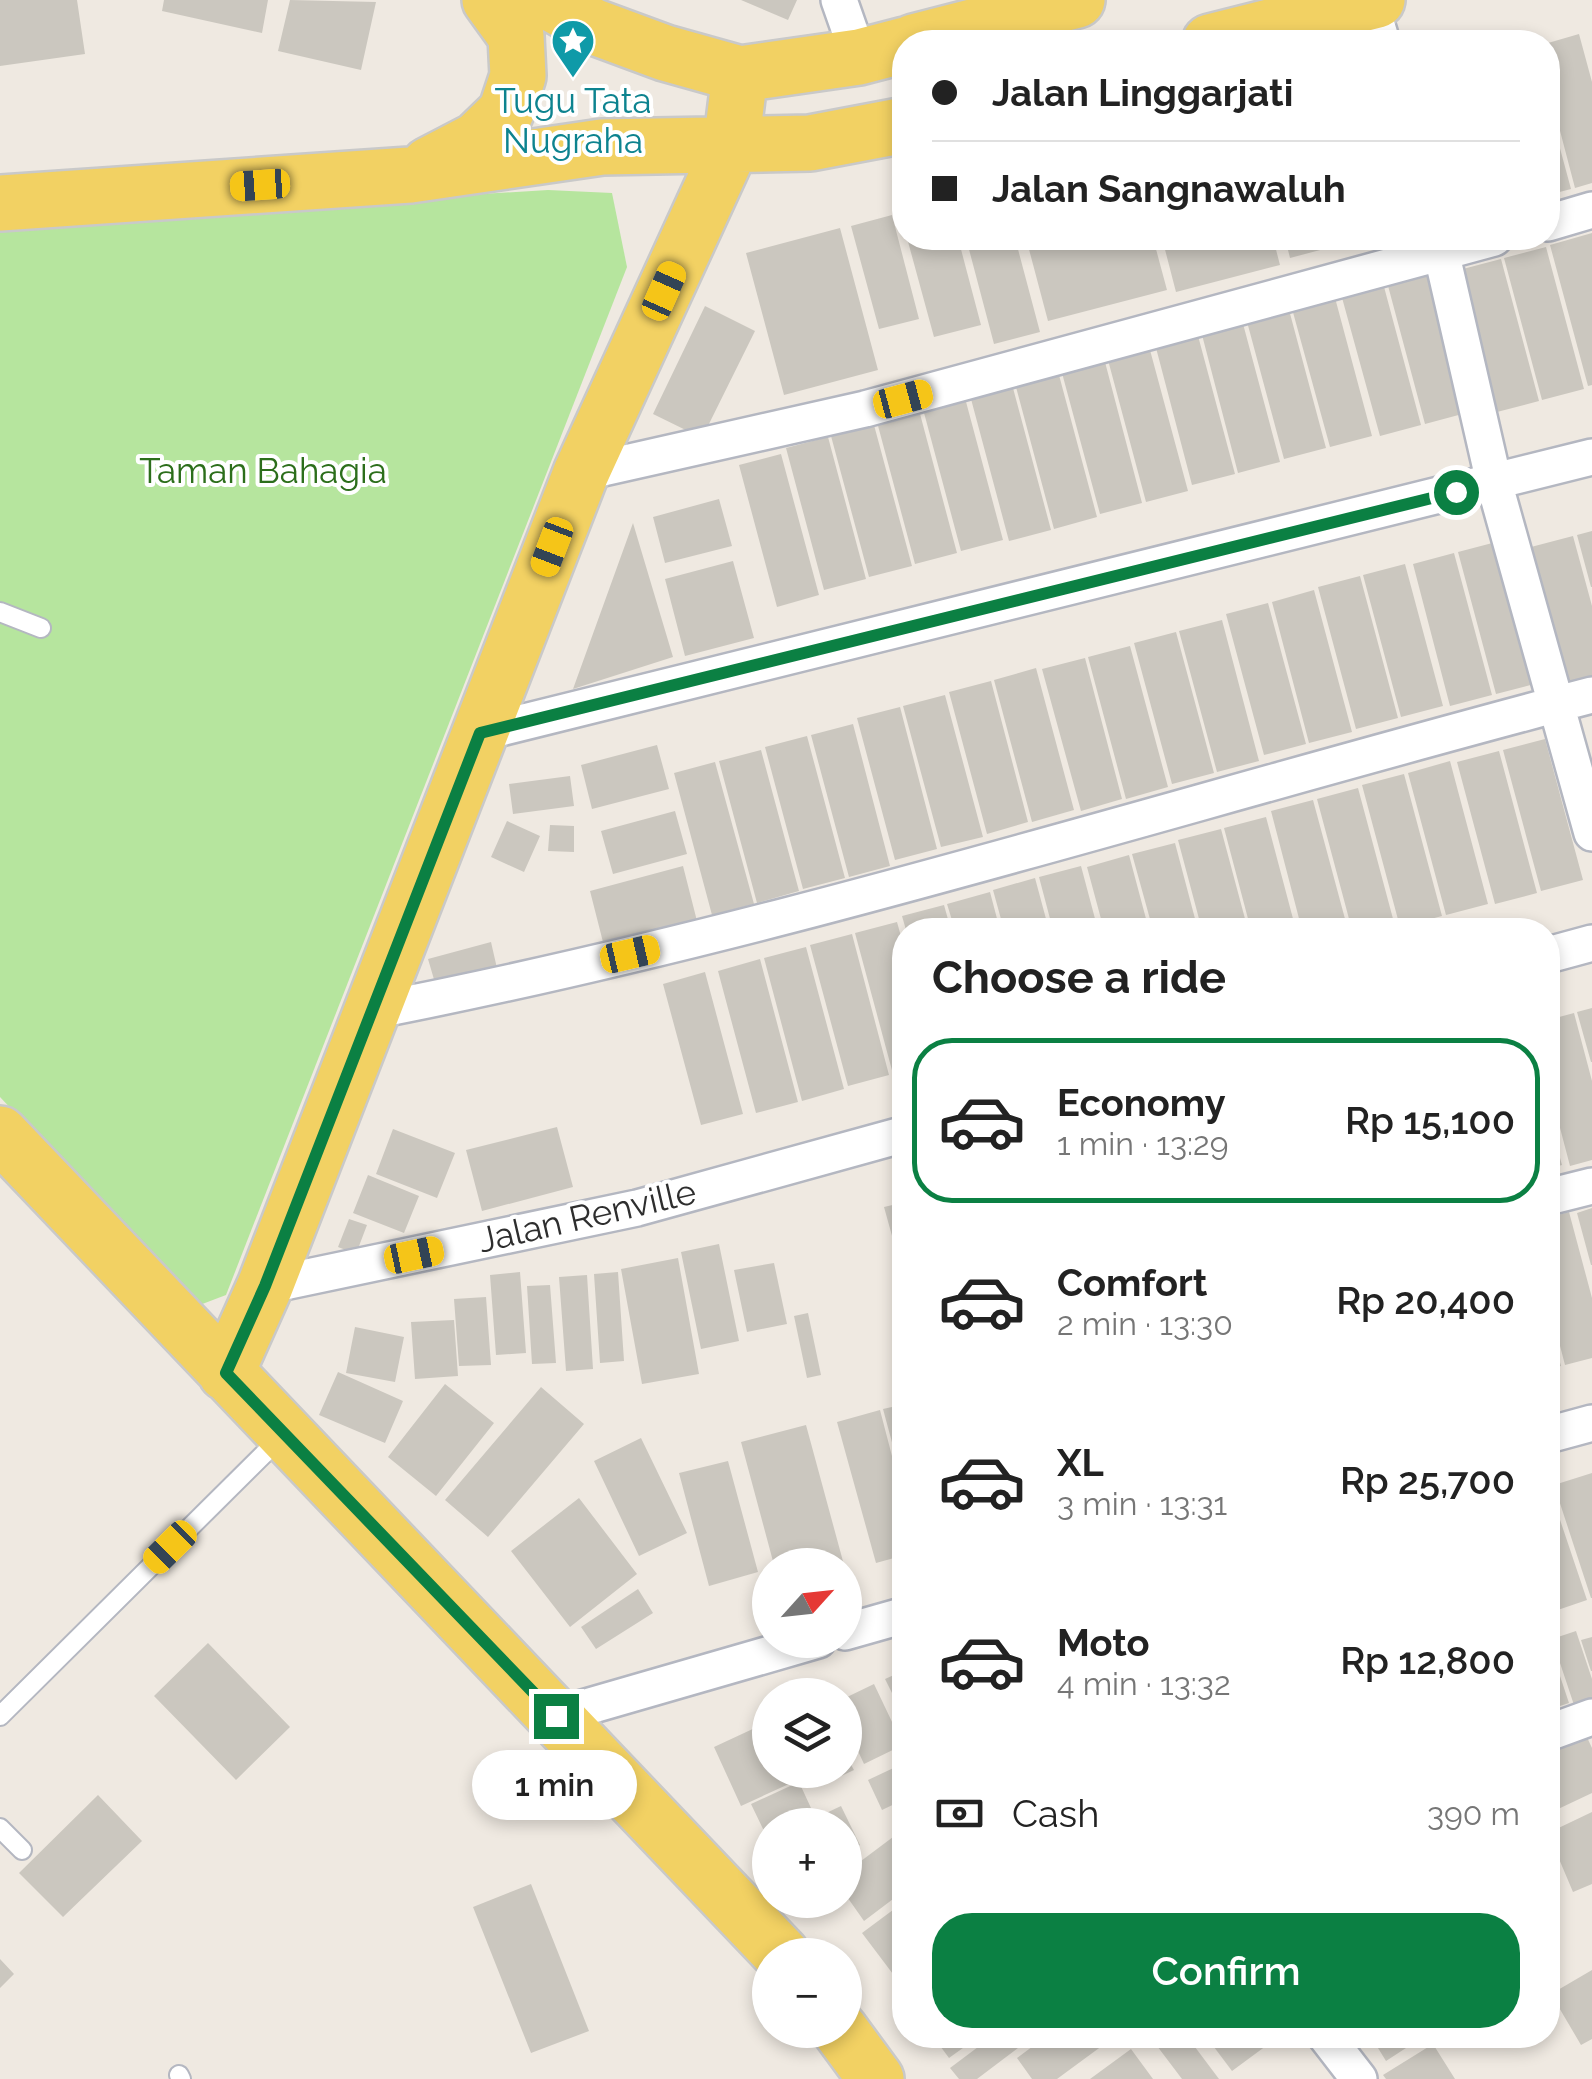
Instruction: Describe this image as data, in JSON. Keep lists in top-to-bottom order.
{
  "streets": {
    "street": ["Jalan Renville"]
  },
  "parks": ["Taman Bahagia"],
  "places": {
    "place": ["Tugu Tata Nugraha"]
  },
  "north": "top right",
  "page": {
    "banner": ["Jalan Linggarjati", "Jalan Sangnawaluh"],
    "heading": "Choose a ride",
    "list": [
      {
        "name": "Economy",
        "note": "1 min · 13:29",
        "value": "Rp 15,100"
      },
      {
        "name": "Comfort",
        "note": "2 min · 13:30",
        "value": "Rp 20,400"
      },
      {
        "name": "XL",
        "note": "3 min · 13:31",
        "value": "Rp 25,700"
      },
      {
        "name": "Moto",
        "note": "4 min · 13:32",
        "value": "Rp 12,800"
      }
    ],
    "map_buttons": ["+", "−"],
    "bubble": "1 min",
    "pay": ["Cash", "390 m"],
    "buttons": "Confirm"
  }
}
